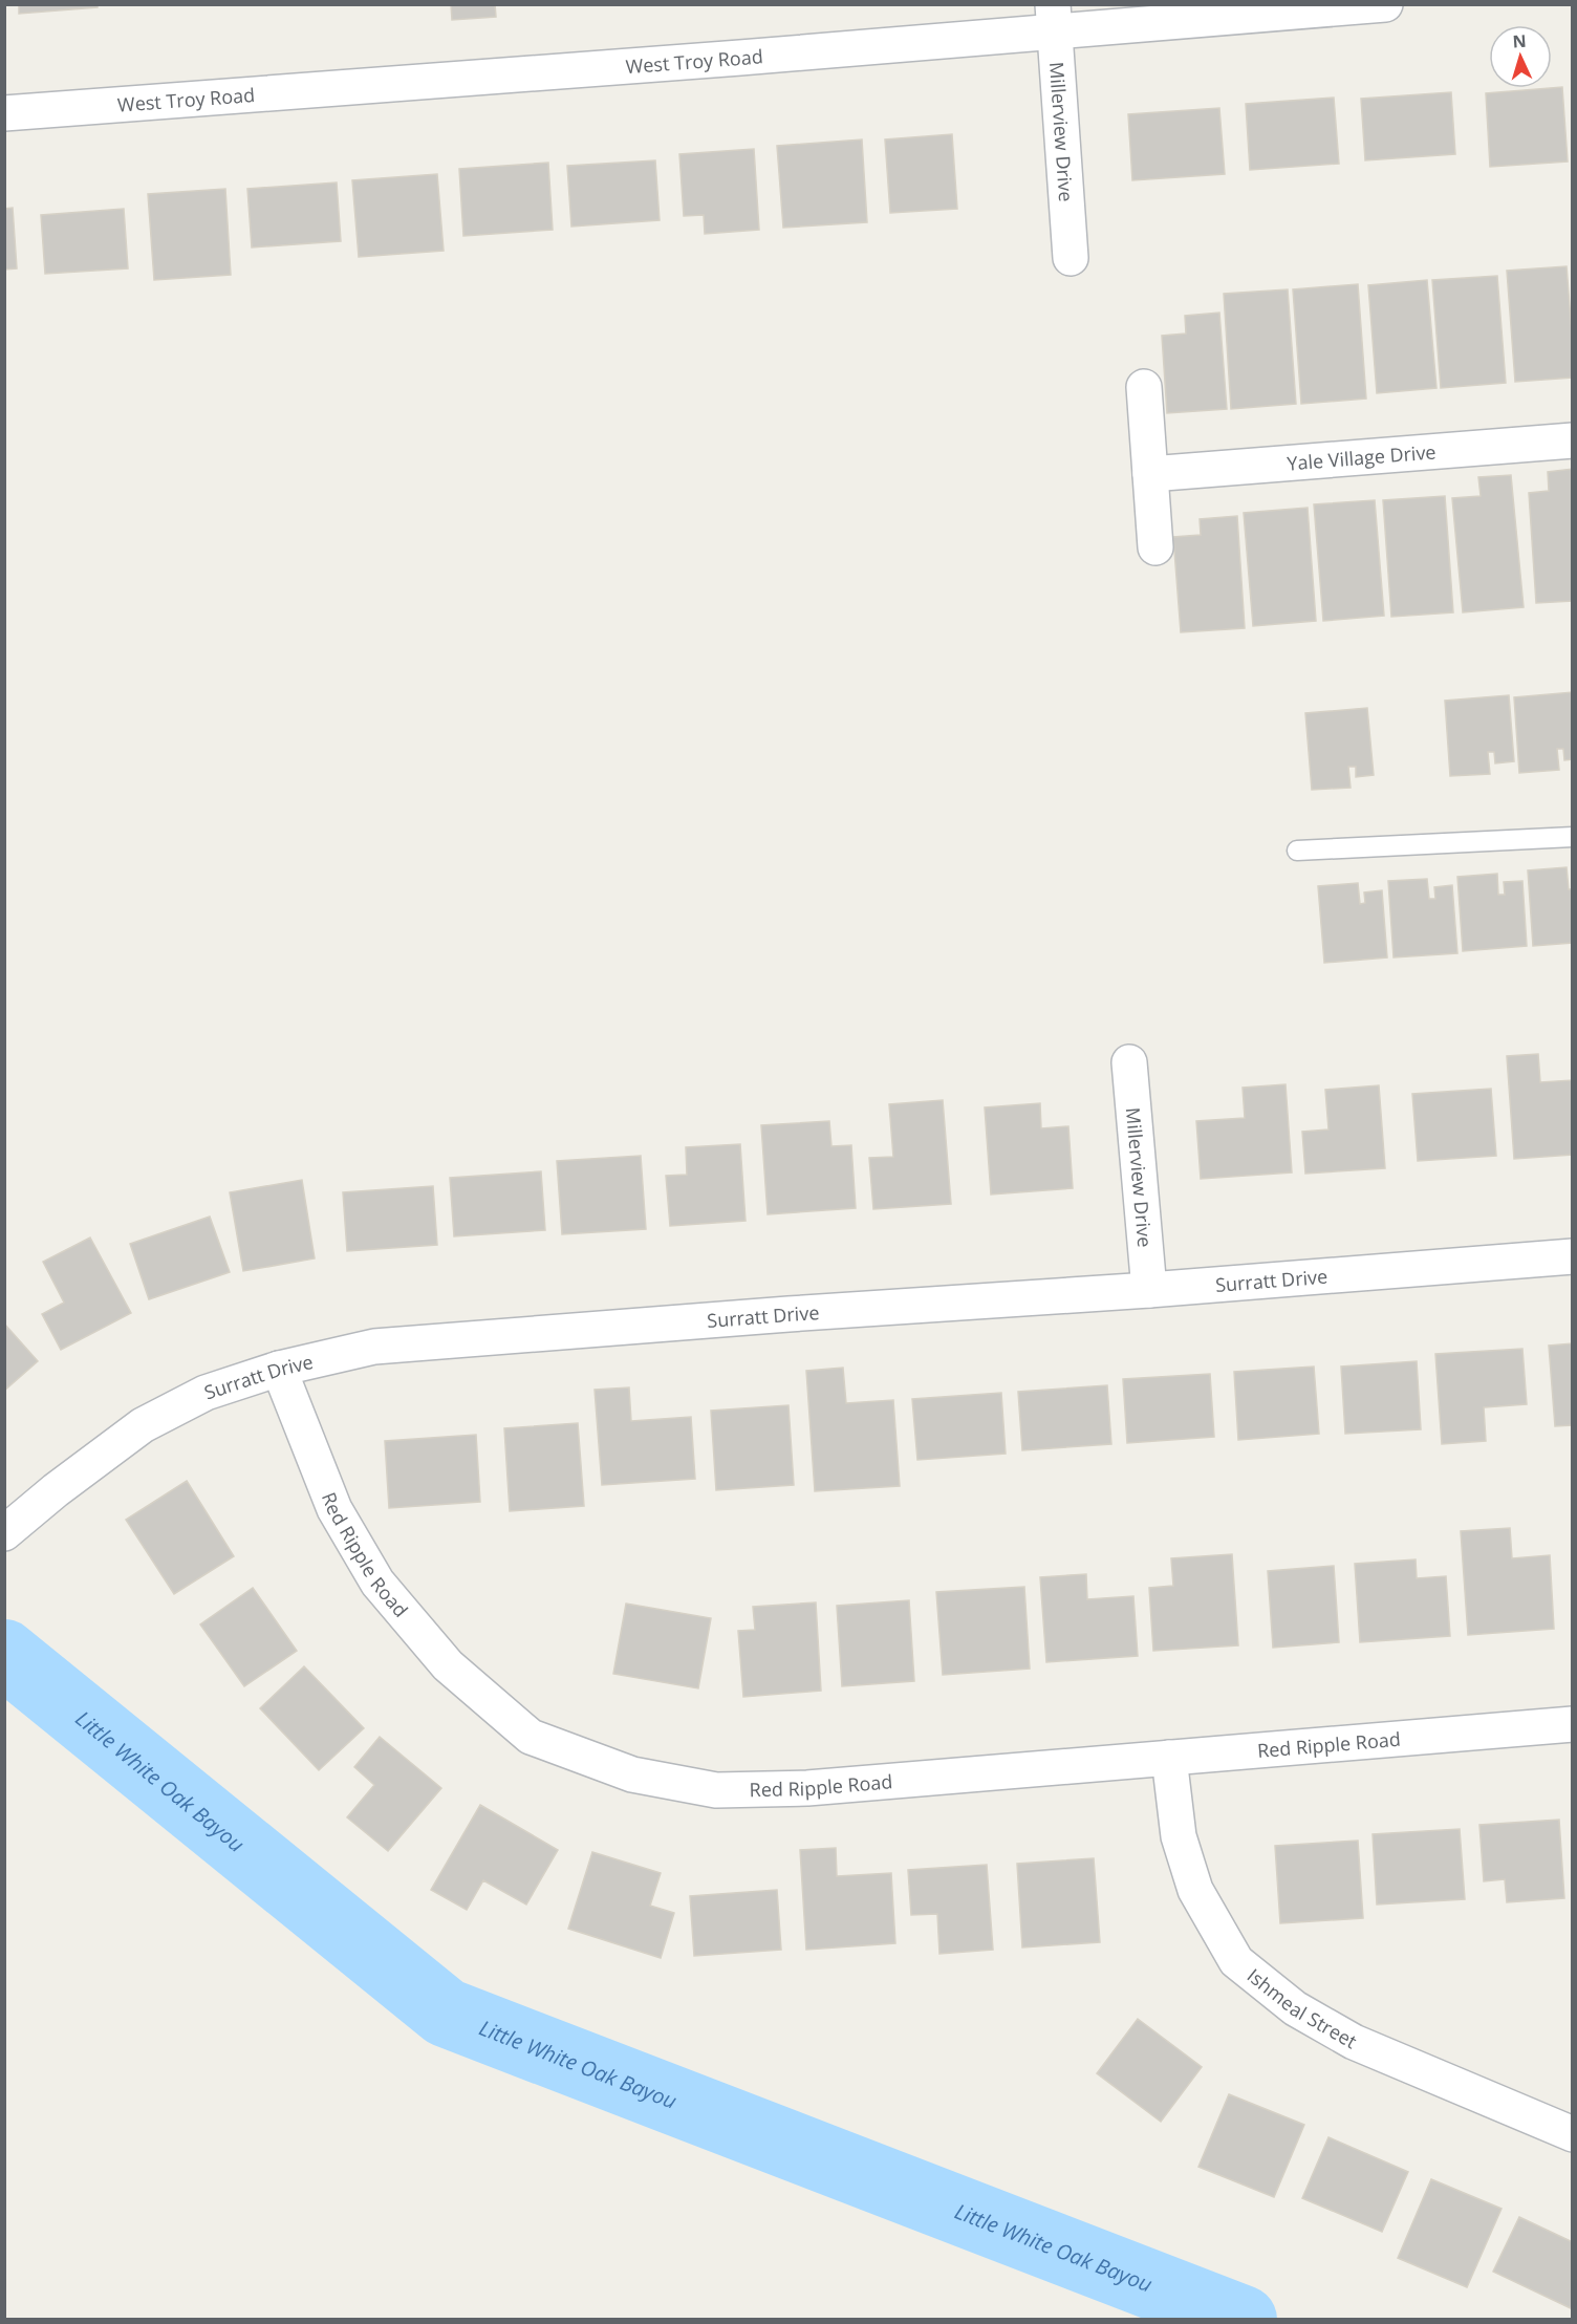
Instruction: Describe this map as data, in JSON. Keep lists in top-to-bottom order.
{
  "streets": {
    "street": [
      "West Troy Road",
      "Millerview Drive",
      "Yale Village Drive",
      "Surratt Drive",
      "Red Ripple Road",
      "Ishmeal Street"
    ]
  },
  "crossings": [
    ["West Troy Road", "Millerview Drive"],
    ["Millerview Drive", "Surratt Drive"],
    ["Surratt Drive", "Red Ripple Road"],
    ["Red Ripple Road", "Ishmeal Street"]
  ],
  "water": ["Little White Oak Bayou"],
  "north": "top"
}
